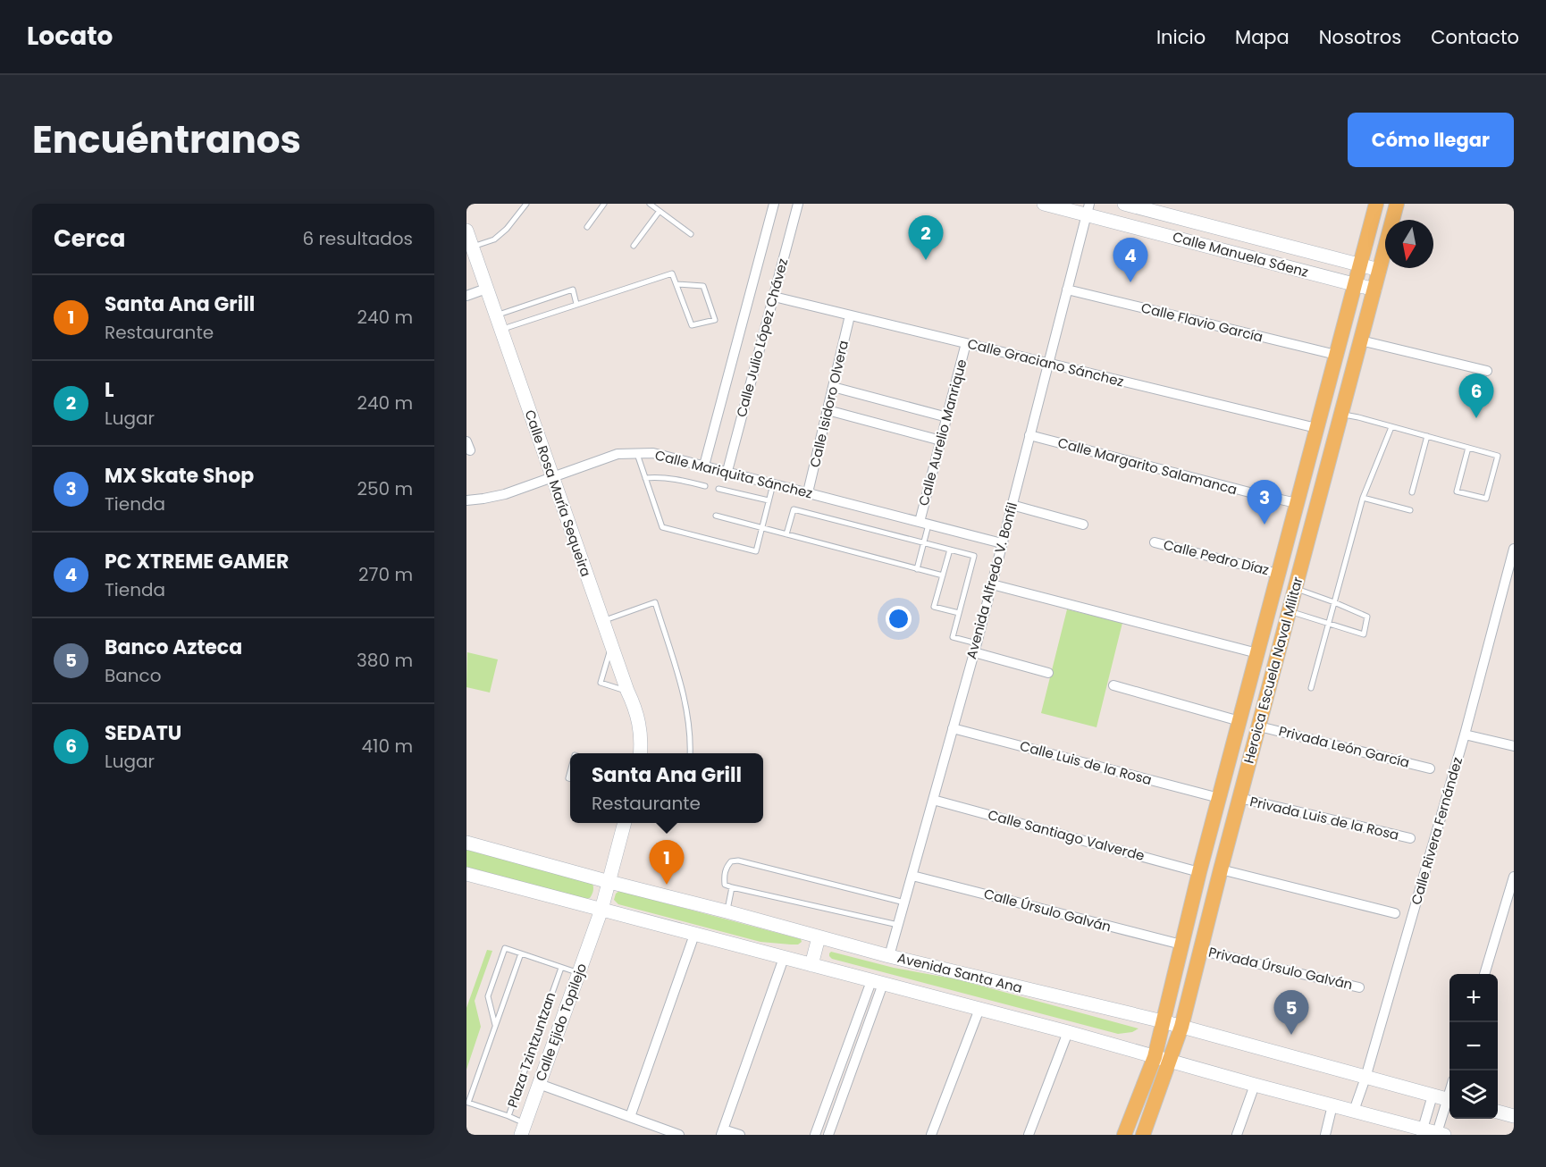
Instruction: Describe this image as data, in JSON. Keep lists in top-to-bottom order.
{
  "streets": {
    "main road": [
      "Calle Manuela Sáenz",
      "Calle Rosa María Sequeira",
      "Heroica Escuela Naval Militar",
      "Avenida Santa Ana",
      "Calle Ejido Topilejo"
    ],
    "street": [
      "Calle Flavio García",
      "Calle Julio López Chávez",
      "Calle Graciano Sánchez",
      "Calle Isidoro Olvera",
      "Calle Aurelio Manrique",
      "Calle Margarito Salamanca",
      "Calle Mariquita Sánchez",
      "Calle Pedro Díaz",
      "Avenida Alfredo V. Bonfil",
      "Privada León García",
      "Calle Luis de la Rosa",
      "Privada Luis de la Rosa",
      "Calle Rivera Fernández",
      "Calle Santiago Valverde",
      "Calle Úrsulo Galván",
      "Privada Úrsulo Galván"
    ],
    "lane": ["Plaza Tzintzuntzan"]
  },
  "crossings": [
    ["Calle Manuela Sáenz", "Avenida Alfredo V. Bonfil"],
    ["Calle Manuela Sáenz", "Heroica Escuela Naval Militar"],
    ["Calle Flavio García", "Avenida Alfredo V. Bonfil"],
    ["Calle Flavio García", "Heroica Escuela Naval Militar"],
    ["Calle Julio López Chávez", "Calle Graciano Sánchez"],
    ["Calle Julio López Chávez", "Calle Mariquita Sánchez"],
    ["Calle Graciano Sánchez", "Calle Isidoro Olvera"],
    ["Calle Graciano Sánchez", "Calle Aurelio Manrique"],
    ["Calle Graciano Sánchez", "Avenida Alfredo V. Bonfil"],
    ["Calle Graciano Sánchez", "Heroica Escuela Naval Militar"],
    ["Calle Isidoro Olvera", "Calle Mariquita Sánchez"],
    ["Calle Aurelio Manrique", "Calle Mariquita Sánchez"],
    ["Calle Margarito Salamanca", "Avenida Alfredo V. Bonfil"],
    ["Calle Margarito Salamanca", "Heroica Escuela Naval Militar"],
    ["Calle Mariquita Sánchez", "Calle Rosa María Sequeira"],
    ["Calle Mariquita Sánchez", "Avenida Alfredo V. Bonfil"],
    ["Calle Pedro Díaz", "Heroica Escuela Naval Militar"],
    ["Avenida Alfredo V. Bonfil", "Calle Luis de la Rosa"],
    ["Avenida Alfredo V. Bonfil", "Calle Santiago Valverde"],
    ["Avenida Alfredo V. Bonfil", "Calle Úrsulo Galván"],
    ["Avenida Alfredo V. Bonfil", "Avenida Santa Ana"],
    ["Heroica Escuela Naval Militar", "Privada León García"],
    ["Heroica Escuela Naval Militar", "Calle Luis de la Rosa"],
    ["Heroica Escuela Naval Militar", "Privada Luis de la Rosa"],
    ["Heroica Escuela Naval Militar", "Calle Santiago Valverde"],
    ["Heroica Escuela Naval Militar", "Calle Úrsulo Galván"],
    ["Heroica Escuela Naval Militar", "Privada Úrsulo Galván"],
    ["Heroica Escuela Naval Militar", "Avenida Santa Ana"],
    ["Calle Rivera Fernández", "Avenida Santa Ana"]
  ],
  "north": "bottom",
  "page": {
    "header": "Locato",
    "nav": [
      "Inicio",
      "Mapa",
      "Nosotros",
      "Contacto"
    ],
    "title": "Encuéntranos",
    "buttons": "Cómo llegar",
    "heading": ["Cerca", "6 resultados"],
    "pins": [
      "2",
      "4",
      "6",
      "3",
      "1",
      "5"
    ],
    "list": [
      {
        "mark": "1",
        "name": "Santa Ana Grill",
        "note": "Restaurante",
        "value": "240 m"
      },
      {
        "mark": "2",
        "name": "L",
        "note": "Lugar",
        "value": "240 m"
      },
      {
        "mark": "3",
        "name": "MX Skate Shop",
        "note": "Tienda",
        "value": "250 m"
      },
      {
        "mark": "4",
        "name": "PC XTREME GAMER",
        "note": "Tienda",
        "value": "270 m"
      },
      {
        "mark": "5",
        "name": "Banco Azteca",
        "note": "Banco",
        "value": "380 m"
      },
      {
        "mark": "6",
        "name": "SEDATU",
        "note": "Lugar",
        "value": "410 m"
      }
    ],
    "popup": ["Santa Ana Grill", "Restaurante"],
    "map_buttons": ["+", "−"]
  }
}
